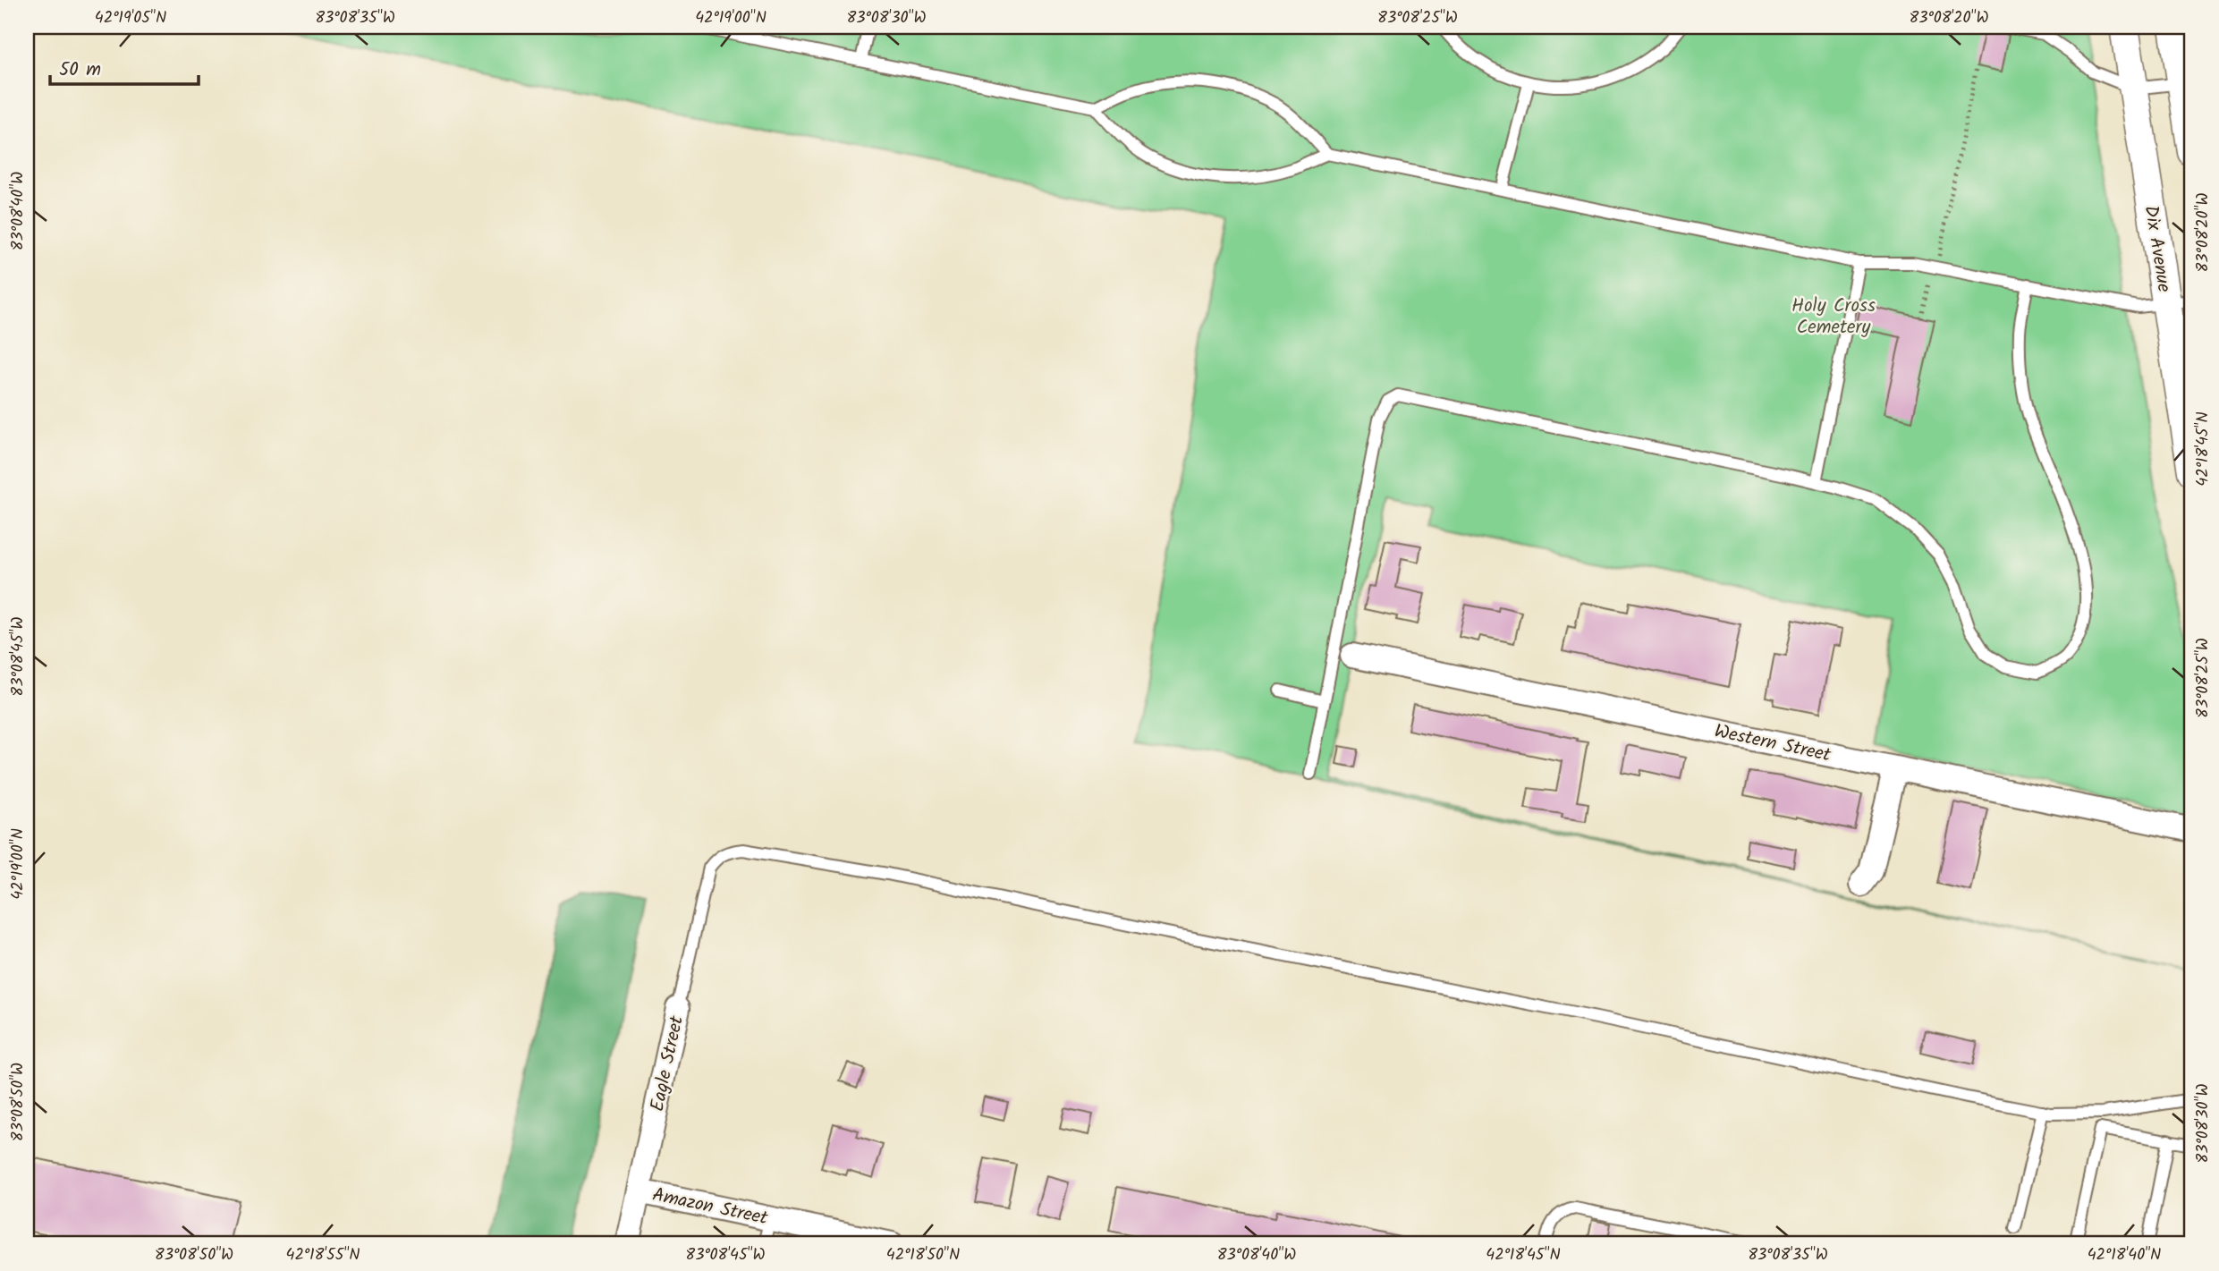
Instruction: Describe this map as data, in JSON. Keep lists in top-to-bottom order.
{
  "streets": {
    "street": [
      "Dix Avenue",
      "Western Street",
      "Eagle Street",
      "Amazon Street"
    ]
  },
  "crossings": [
    ["Eagle Street", "Amazon Street"]
  ],
  "parks": ["Holy Cross Cemetery"],
  "scale_bar": "50 m",
  "coordinates": [
    "42°19'05\"N",
    "83°08'35\"W",
    "42°19'00\"N",
    "83°08'30\"W",
    "83°08'25\"W",
    "83°08'20\"W",
    "83°08'40\"W",
    "42°18'45\"N",
    "83°08'45\"W",
    "83°08'50\"W",
    "42°18'55\"N",
    "42°18'50\"N",
    "42°18'40\"N"
  ]
}
